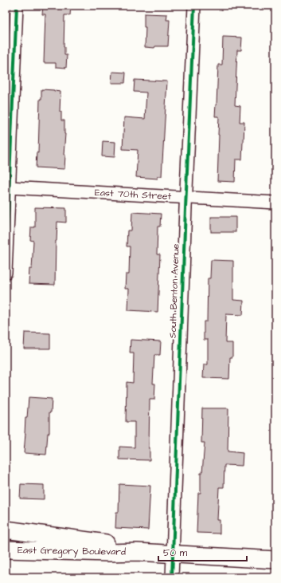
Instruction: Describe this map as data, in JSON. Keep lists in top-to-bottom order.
{
  "streets": {
    "main road": ["East Gregory Boulevard"],
    "street": ["East 70th Street", "South Benton Avenue"]
  },
  "crossings": [
    ["East 70th Street", "South Benton Avenue"],
    ["South Benton Avenue", "East Gregory Boulevard"]
  ],
  "scale_bar": "50 m"
}
